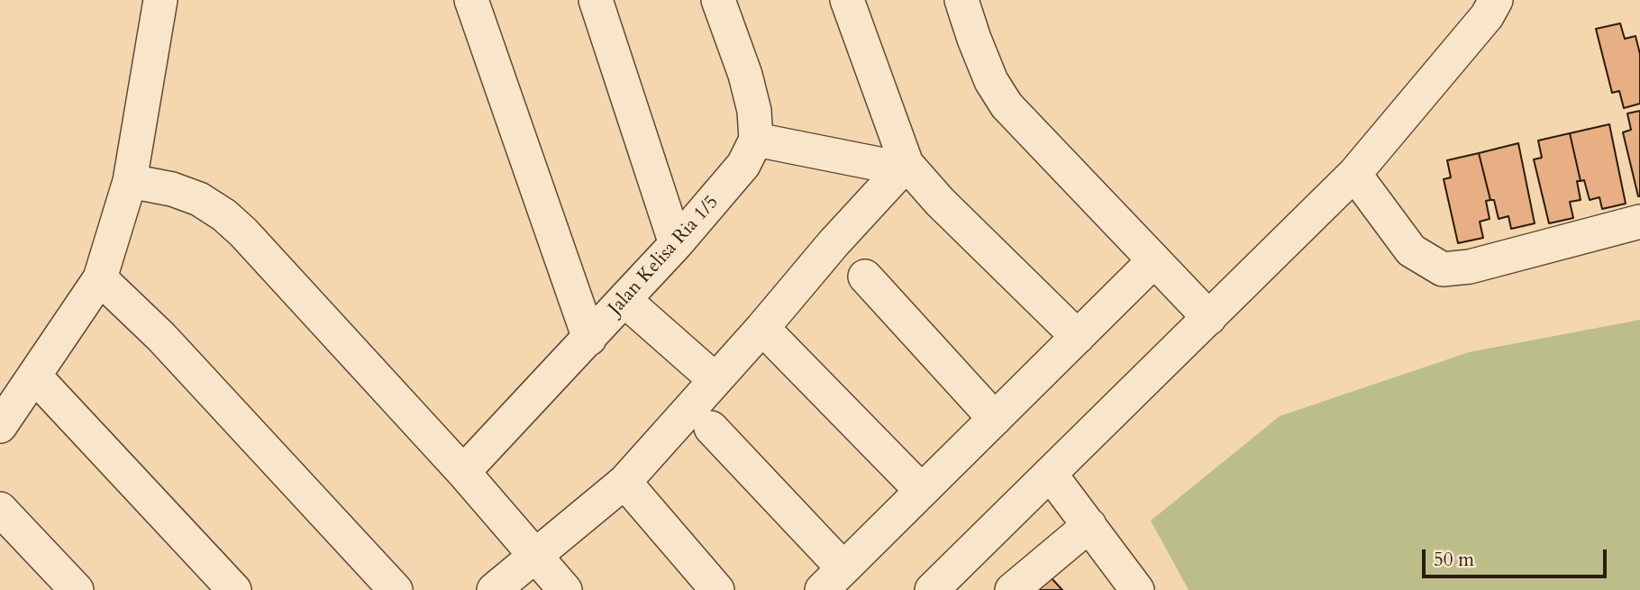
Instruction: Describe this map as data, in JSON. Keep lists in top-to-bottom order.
{
  "streets": {
    "street": ["Jalan Kelisa Ria 1/5"]
  },
  "scale_bar": "50 m"
}
